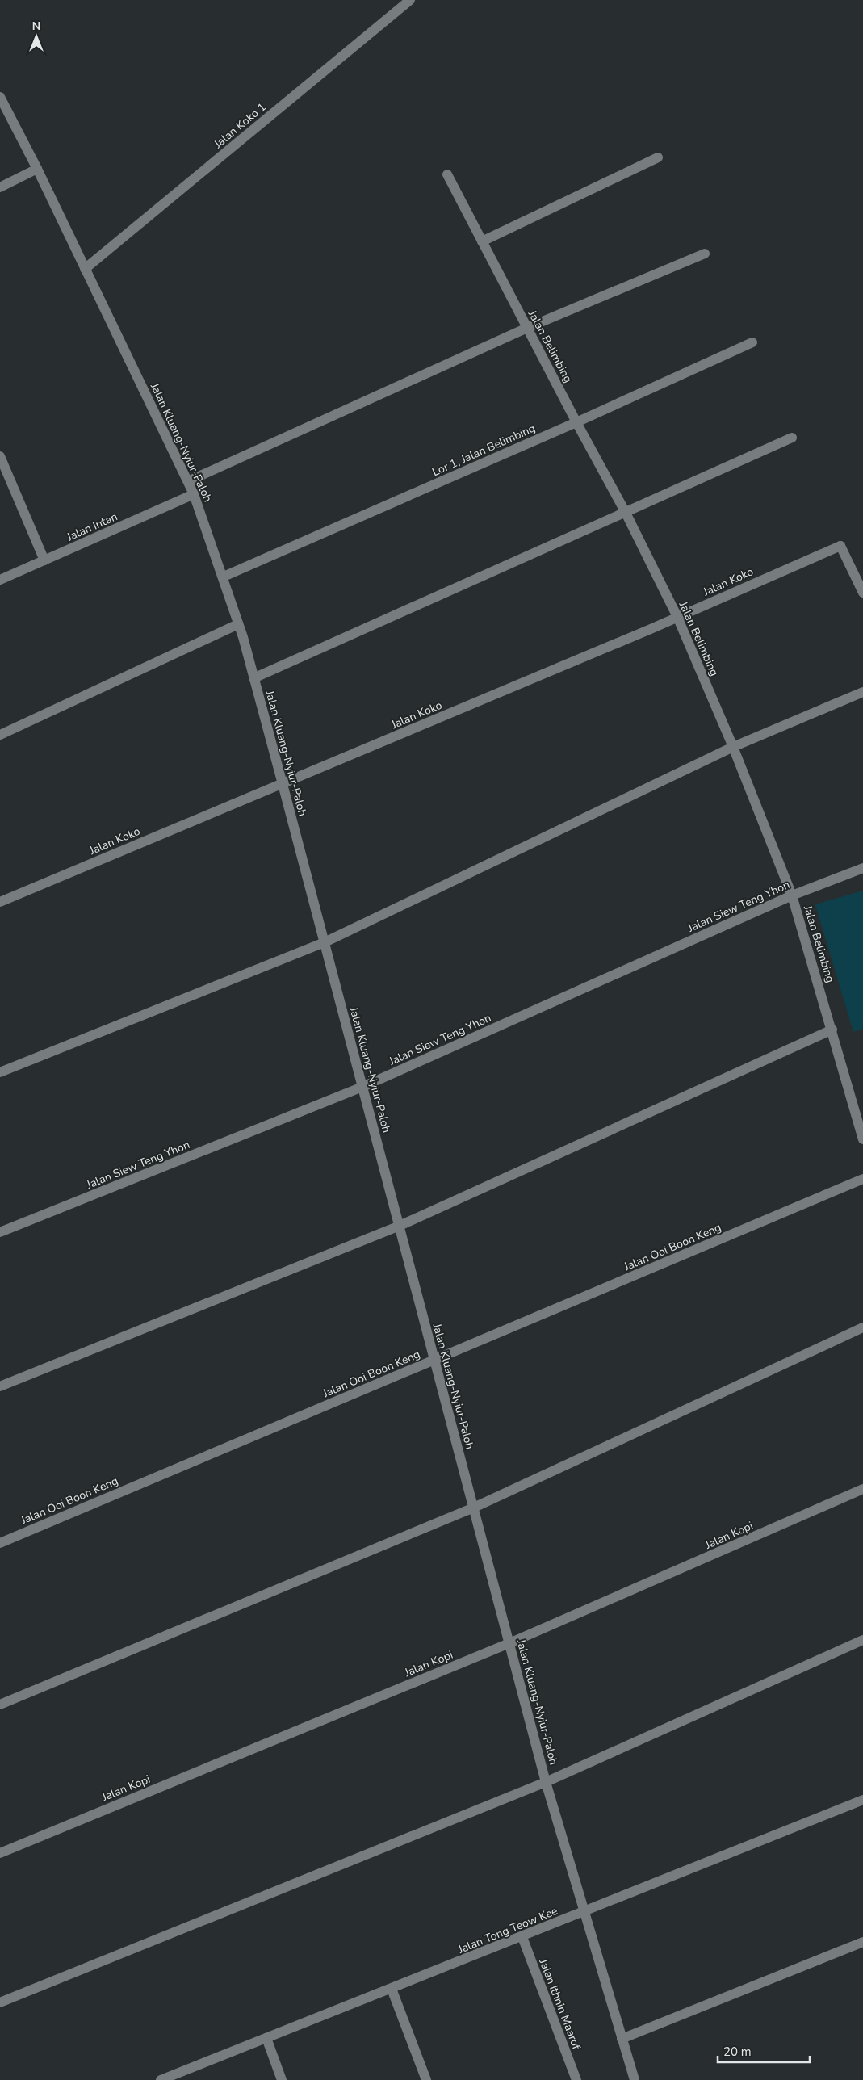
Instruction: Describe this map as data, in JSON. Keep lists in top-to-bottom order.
{
  "streets": {
    "street": [
      "Jalan Koko 1",
      "Jalan Belimbing",
      "Jalan Kluang-Nyiur-Paloh",
      "Lor 1, Jalan Belimbing",
      "Jalan Intan",
      "Jalan Koko",
      "Jalan Siew Teng Yhon",
      "Jalan Ooi Boon Keng",
      "Jalan Kopi",
      "Jalan Tong Teow Kee",
      "Jalan Ithnin Maarof"
    ]
  },
  "crossings": [
    ["Jalan Koko 1", "Jalan Kluang-Nyiur-Paloh"],
    ["Jalan Belimbing", "Lor 1, Jalan Belimbing"],
    ["Jalan Belimbing", "Jalan Koko"],
    ["Jalan Belimbing", "Jalan Siew Teng Yhon"],
    ["Jalan Kluang-Nyiur-Paloh", "Lor 1, Jalan Belimbing"],
    ["Jalan Kluang-Nyiur-Paloh", "Jalan Intan"],
    ["Jalan Kluang-Nyiur-Paloh", "Jalan Koko"],
    ["Jalan Kluang-Nyiur-Paloh", "Jalan Siew Teng Yhon"],
    ["Jalan Kluang-Nyiur-Paloh", "Jalan Ooi Boon Keng"],
    ["Jalan Kluang-Nyiur-Paloh", "Jalan Kopi"],
    ["Jalan Kluang-Nyiur-Paloh", "Jalan Tong Teow Kee"],
    ["Jalan Tong Teow Kee", "Jalan Ithnin Maarof"]
  ],
  "scale_bar": "20 m",
  "north": "top"
}
